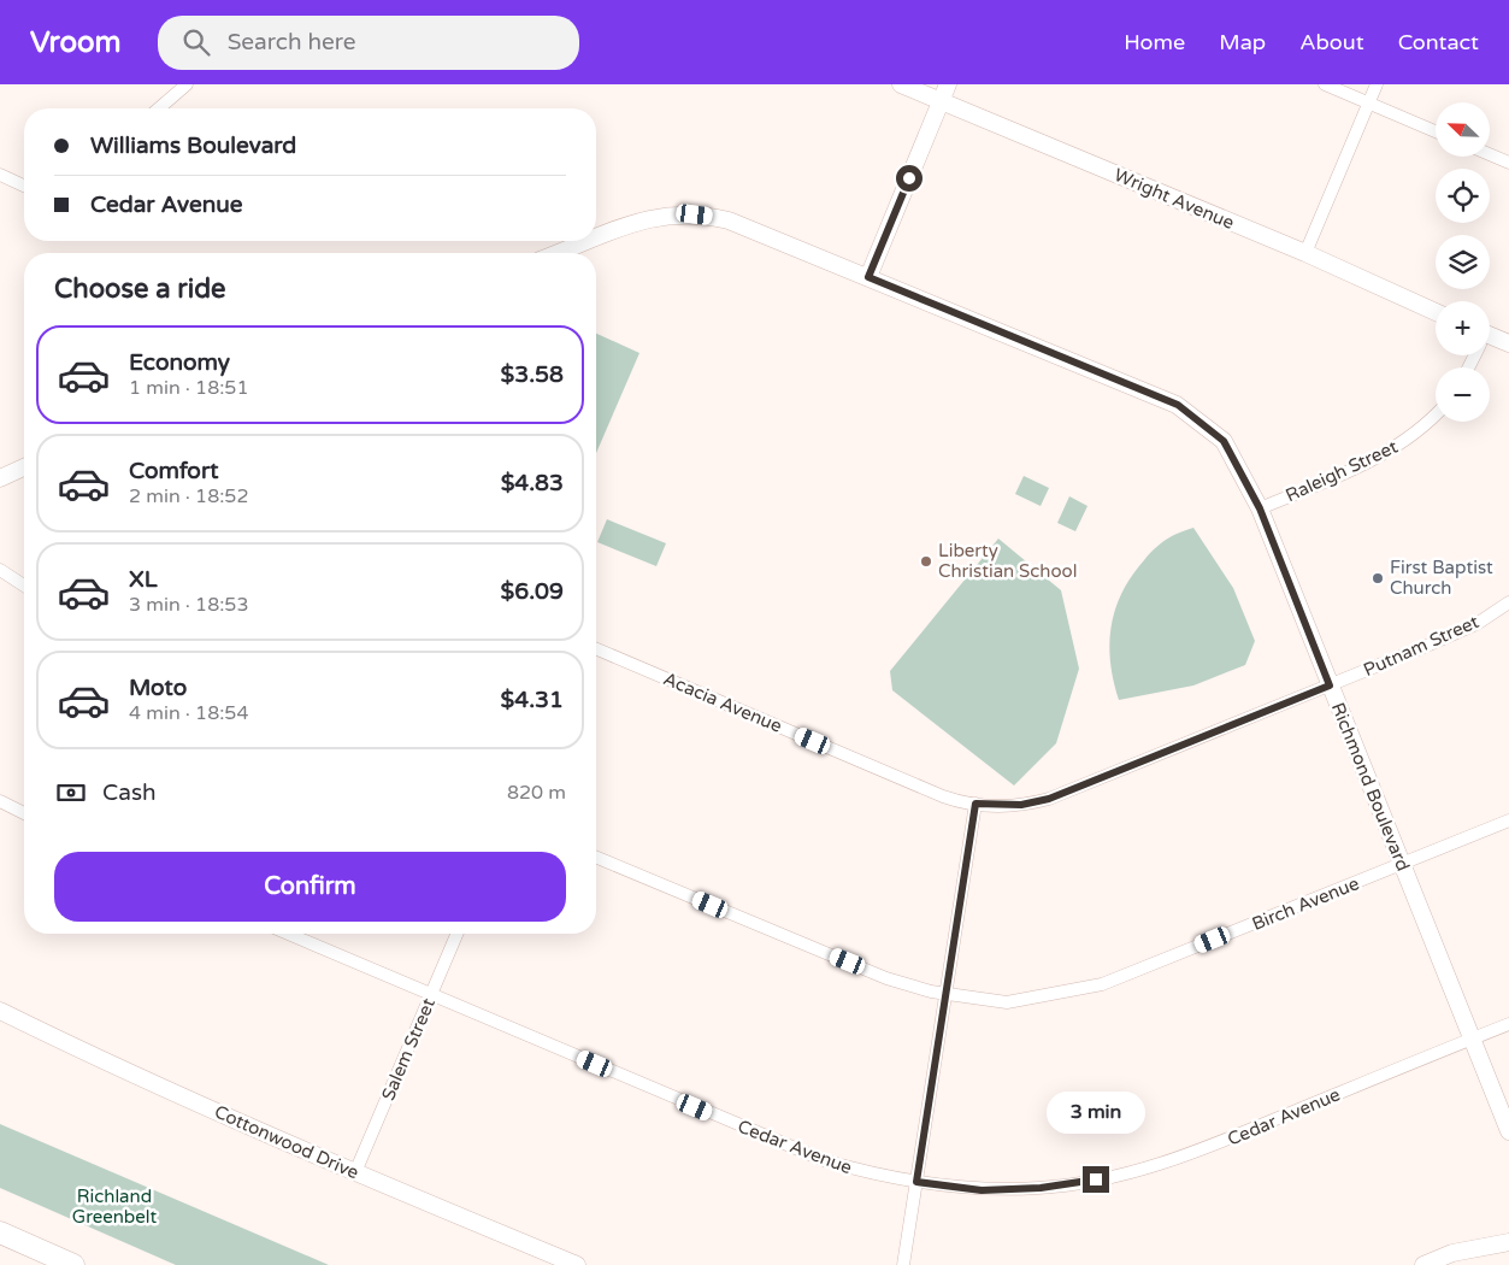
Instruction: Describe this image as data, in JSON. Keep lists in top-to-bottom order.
{
  "streets": {
    "street": [
      "Wright Avenue",
      "Raleigh Street",
      "Putnam Street",
      "Acacia Avenue",
      "Richmond Boulevard",
      "Birch Avenue",
      "Salem Street",
      "Cedar Avenue",
      "Cottonwood Drive"
    ]
  },
  "crossings": [
    ["Raleigh Street", "Richmond Boulevard"],
    ["Putnam Street", "Acacia Avenue"],
    ["Putnam Street", "Richmond Boulevard"],
    ["Acacia Avenue", "Richmond Boulevard"],
    ["Richmond Boulevard", "Birch Avenue"],
    ["Richmond Boulevard", "Cedar Avenue"],
    ["Salem Street", "Cedar Avenue"],
    ["Salem Street", "Cottonwood Drive"]
  ],
  "parks": ["Richland Greenbelt"],
  "places": ["Liberty Christian School", "First Baptist Church"],
  "north": "top left",
  "page": {
    "header": "Vroom",
    "search": "Search here",
    "nav": [
      "Home",
      "Map",
      "About",
      "Contact"
    ],
    "map_buttons": ["+", "−"],
    "banner": ["Williams Boulevard", "Cedar Avenue"],
    "heading": "Choose a ride",
    "list": [
      {
        "name": "Economy",
        "note": "1 min · 18:51",
        "value": "$3.58"
      },
      {
        "name": "Comfort",
        "note": "2 min · 18:52",
        "value": "$4.83"
      },
      {
        "name": "XL",
        "note": "3 min · 18:53",
        "value": "$6.09"
      },
      {
        "name": "Moto",
        "note": "4 min · 18:54",
        "value": "$4.31"
      }
    ],
    "pay": ["Cash", "820 m"],
    "buttons": "Confirm",
    "bubble": "3 min"
  }
}
